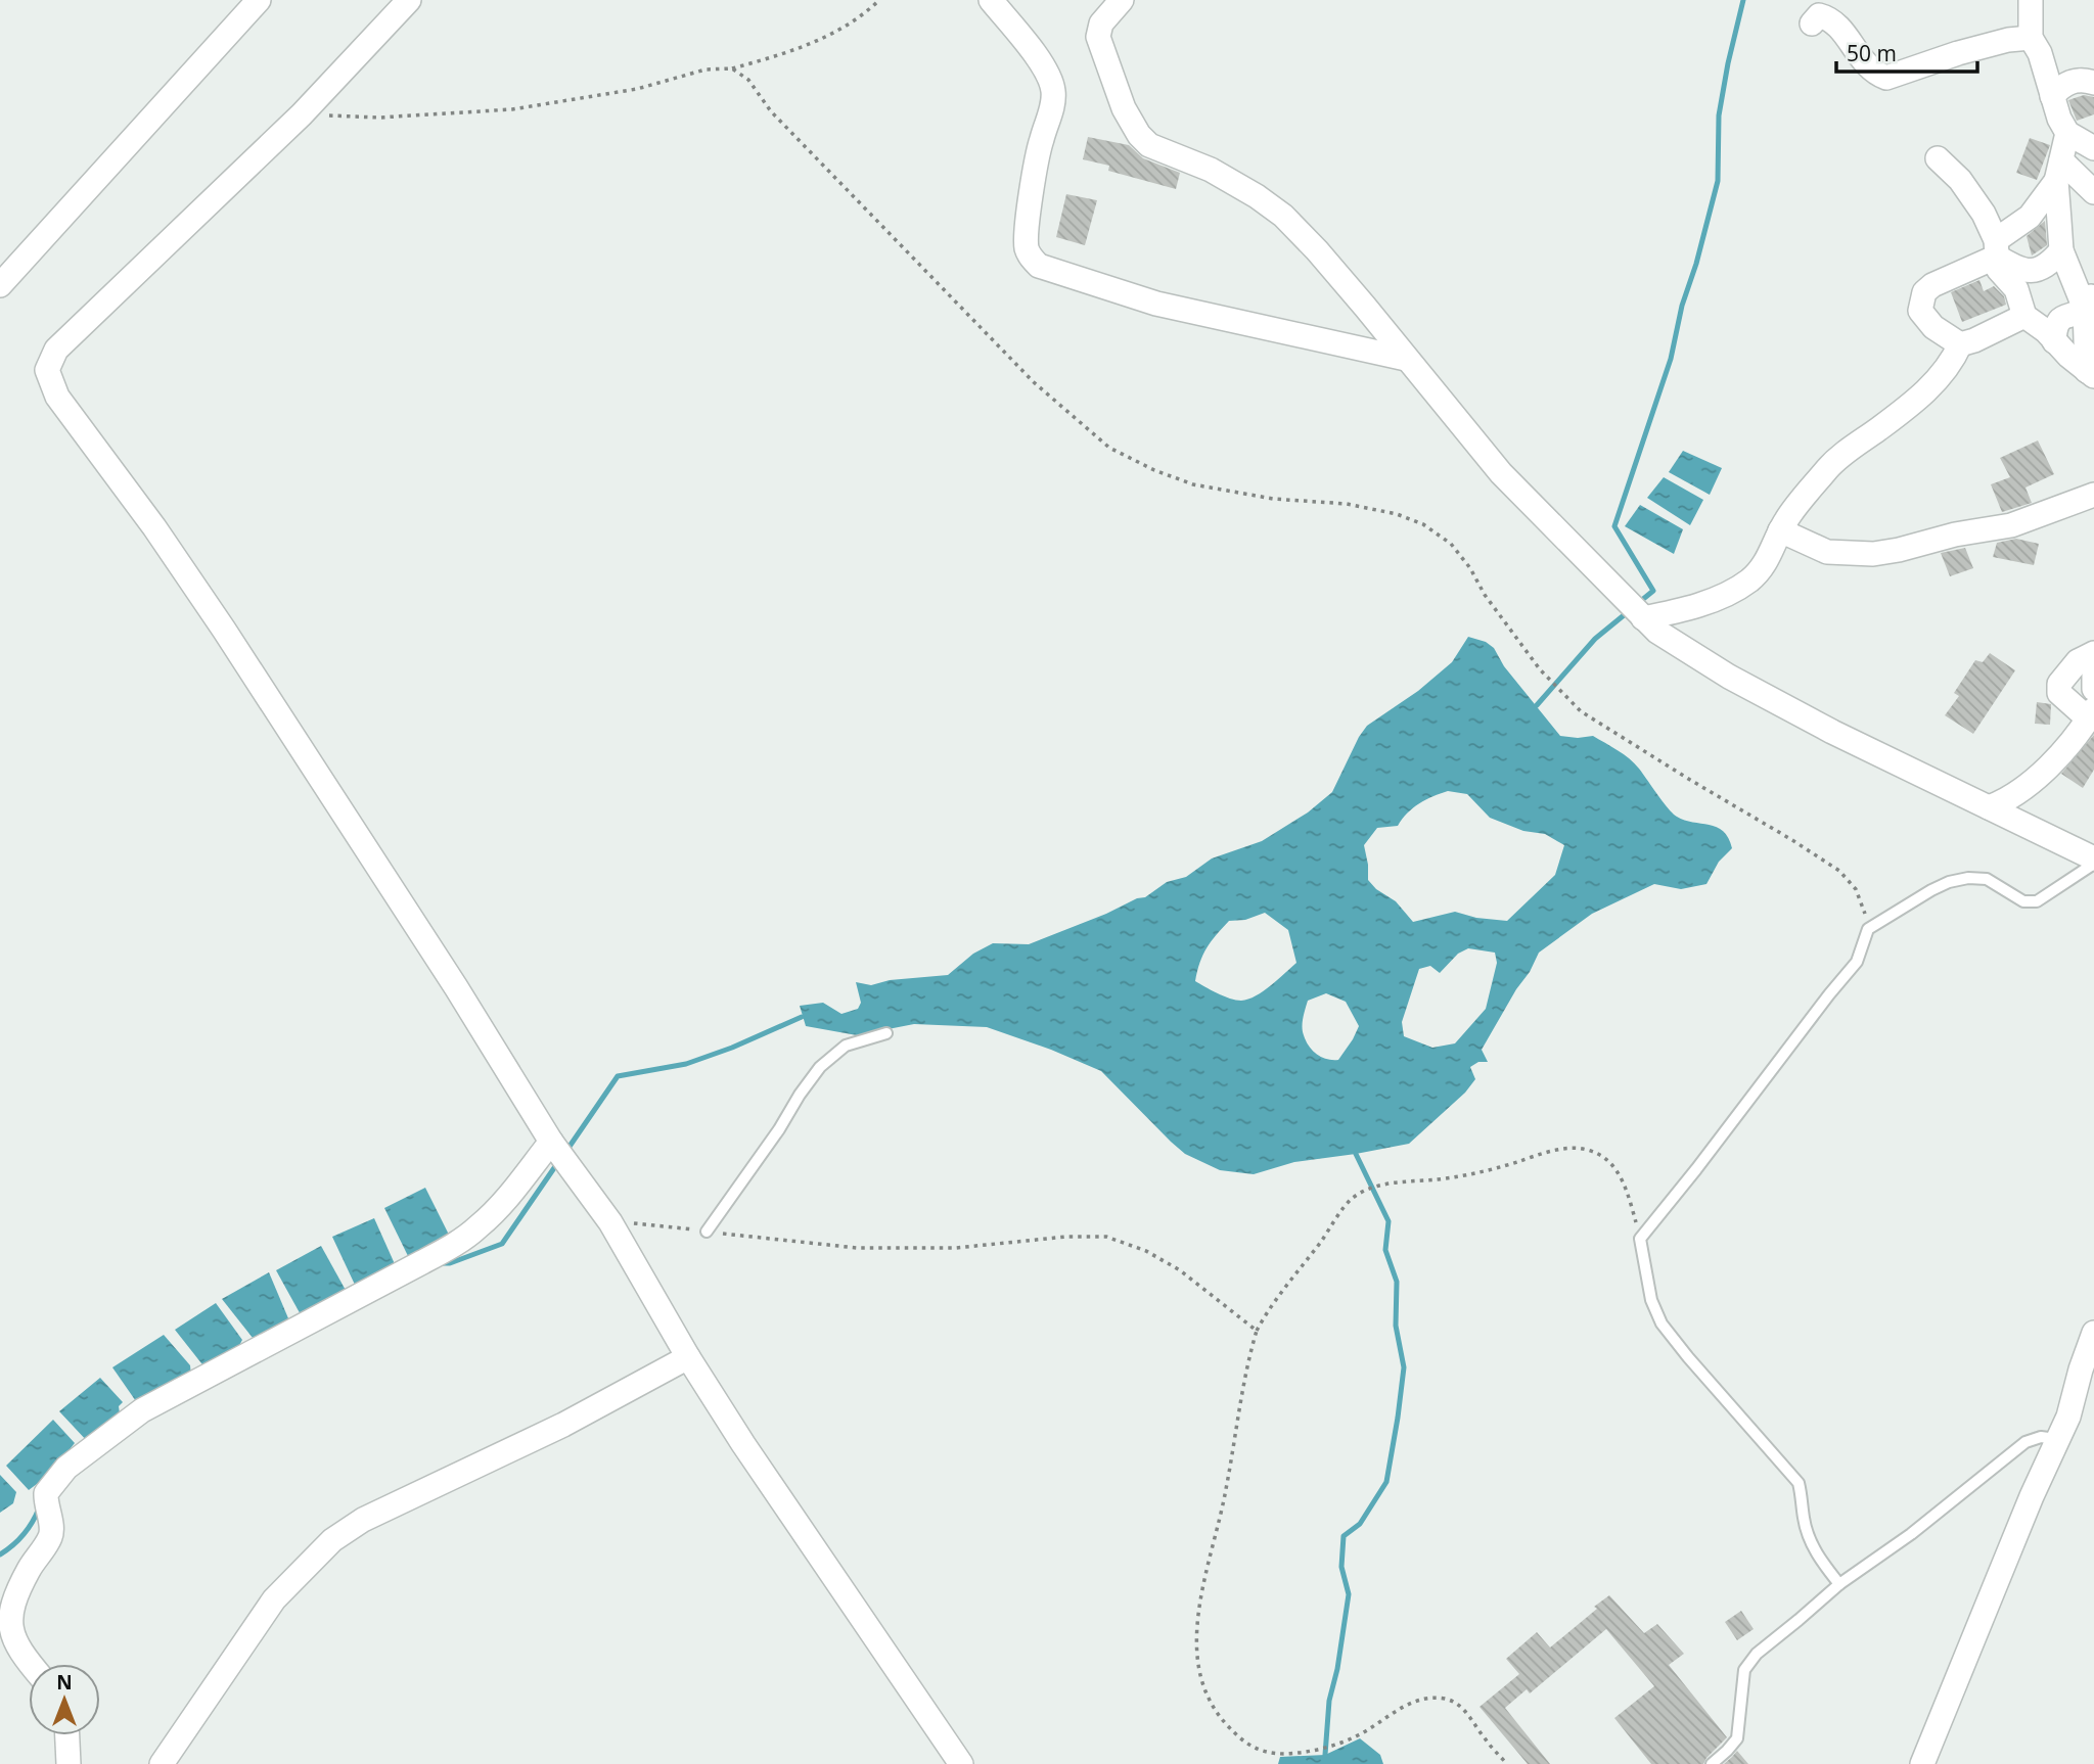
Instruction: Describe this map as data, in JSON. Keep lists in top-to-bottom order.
{
  "scale_bar": "50 m",
  "north": "top"
}
